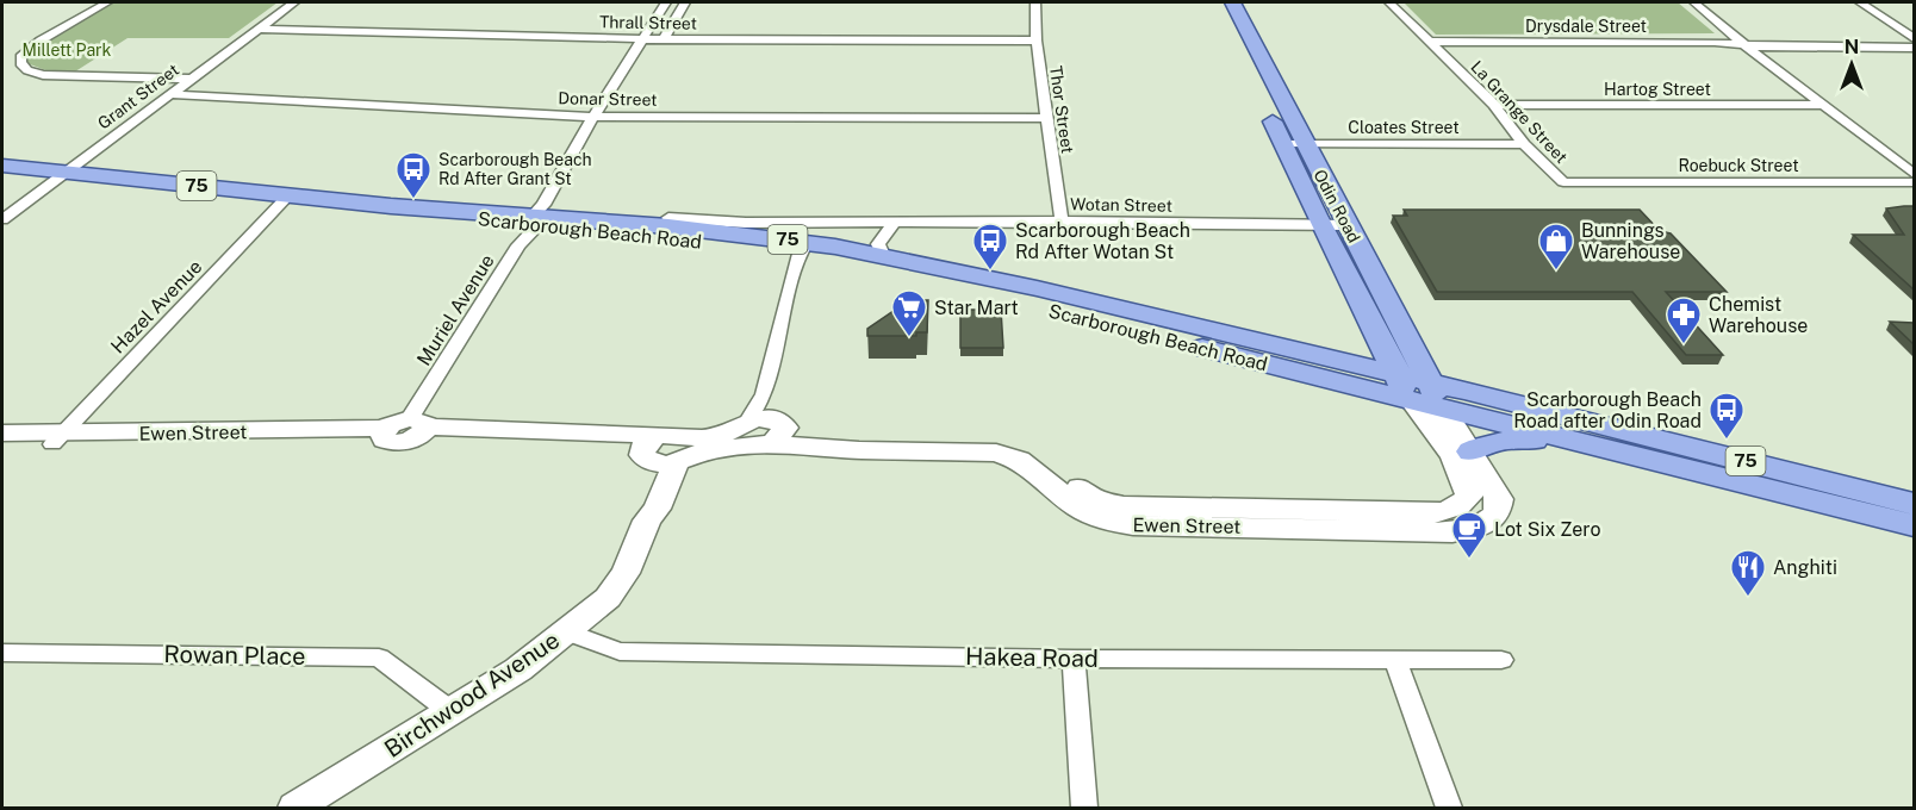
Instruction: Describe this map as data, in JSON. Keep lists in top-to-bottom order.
{
  "streets": {
    "main road": [
      "75",
      "Odin Road",
      "Scarborough Beach Road",
      "Ewen Street",
      "Birchwood Avenue"
    ],
    "street": [
      "Thrall Street",
      "Drysdale Street",
      "Hartog Street",
      "Grant Street",
      "Donar Street",
      "Thor Street",
      "La Grange Street",
      "Cloates Street",
      "Roebuck Street",
      "Wotan Street",
      "Hazel Avenue",
      "Muriel Avenue",
      "Rowan Place",
      "Hakea Road"
    ]
  },
  "crossings": [
    ["Thrall Street", "Grant Street"],
    ["Thrall Street", "Thor Street"],
    ["Thrall Street", "Muriel Avenue"],
    ["Drysdale Street", "La Grange Street"],
    ["Hartog Street", "La Grange Street"],
    ["Grant Street", "Donar Street"],
    ["Grant Street", "Scarborough Beach Road"],
    ["Donar Street", "Thor Street"],
    ["Donar Street", "Muriel Avenue"],
    ["Thor Street", "Wotan Street"],
    ["La Grange Street", "Cloates Street"],
    ["La Grange Street", "Roebuck Street"],
    ["Cloates Street", "Odin Road"],
    ["Wotan Street", "Odin Road"],
    ["Odin Road", "Scarborough Beach Road"],
    ["Odin Road", "Ewen Street"],
    ["Scarborough Beach Road", "Hazel Avenue"],
    ["Scarborough Beach Road", "Muriel Avenue"],
    ["Scarborough Beach Road", "Ewen Street"],
    ["Hazel Avenue", "Ewen Street"],
    ["Muriel Avenue", "Ewen Street"],
    ["Ewen Street", "Birchwood Avenue"],
    ["Rowan Place", "Birchwood Avenue"],
    ["Hakea Road", "Birchwood Avenue"]
  ],
  "parks": ["Millett Park"],
  "places": {
    "bus stop": ["Scarborough Beach Rd After Grant St", "Scarborough Beach Rd After Wotan St", "Scarborough Beach Road after Odin Road"],
    "shop": ["Bunnings Warehouse"],
    "supermarket": ["Star Mart"],
    "pharmacy": ["Chemist Warehouse"],
    "cafe": ["Lot Six Zero"],
    "restaurant": ["Anghiti"]
  },
  "north": "top"
}
